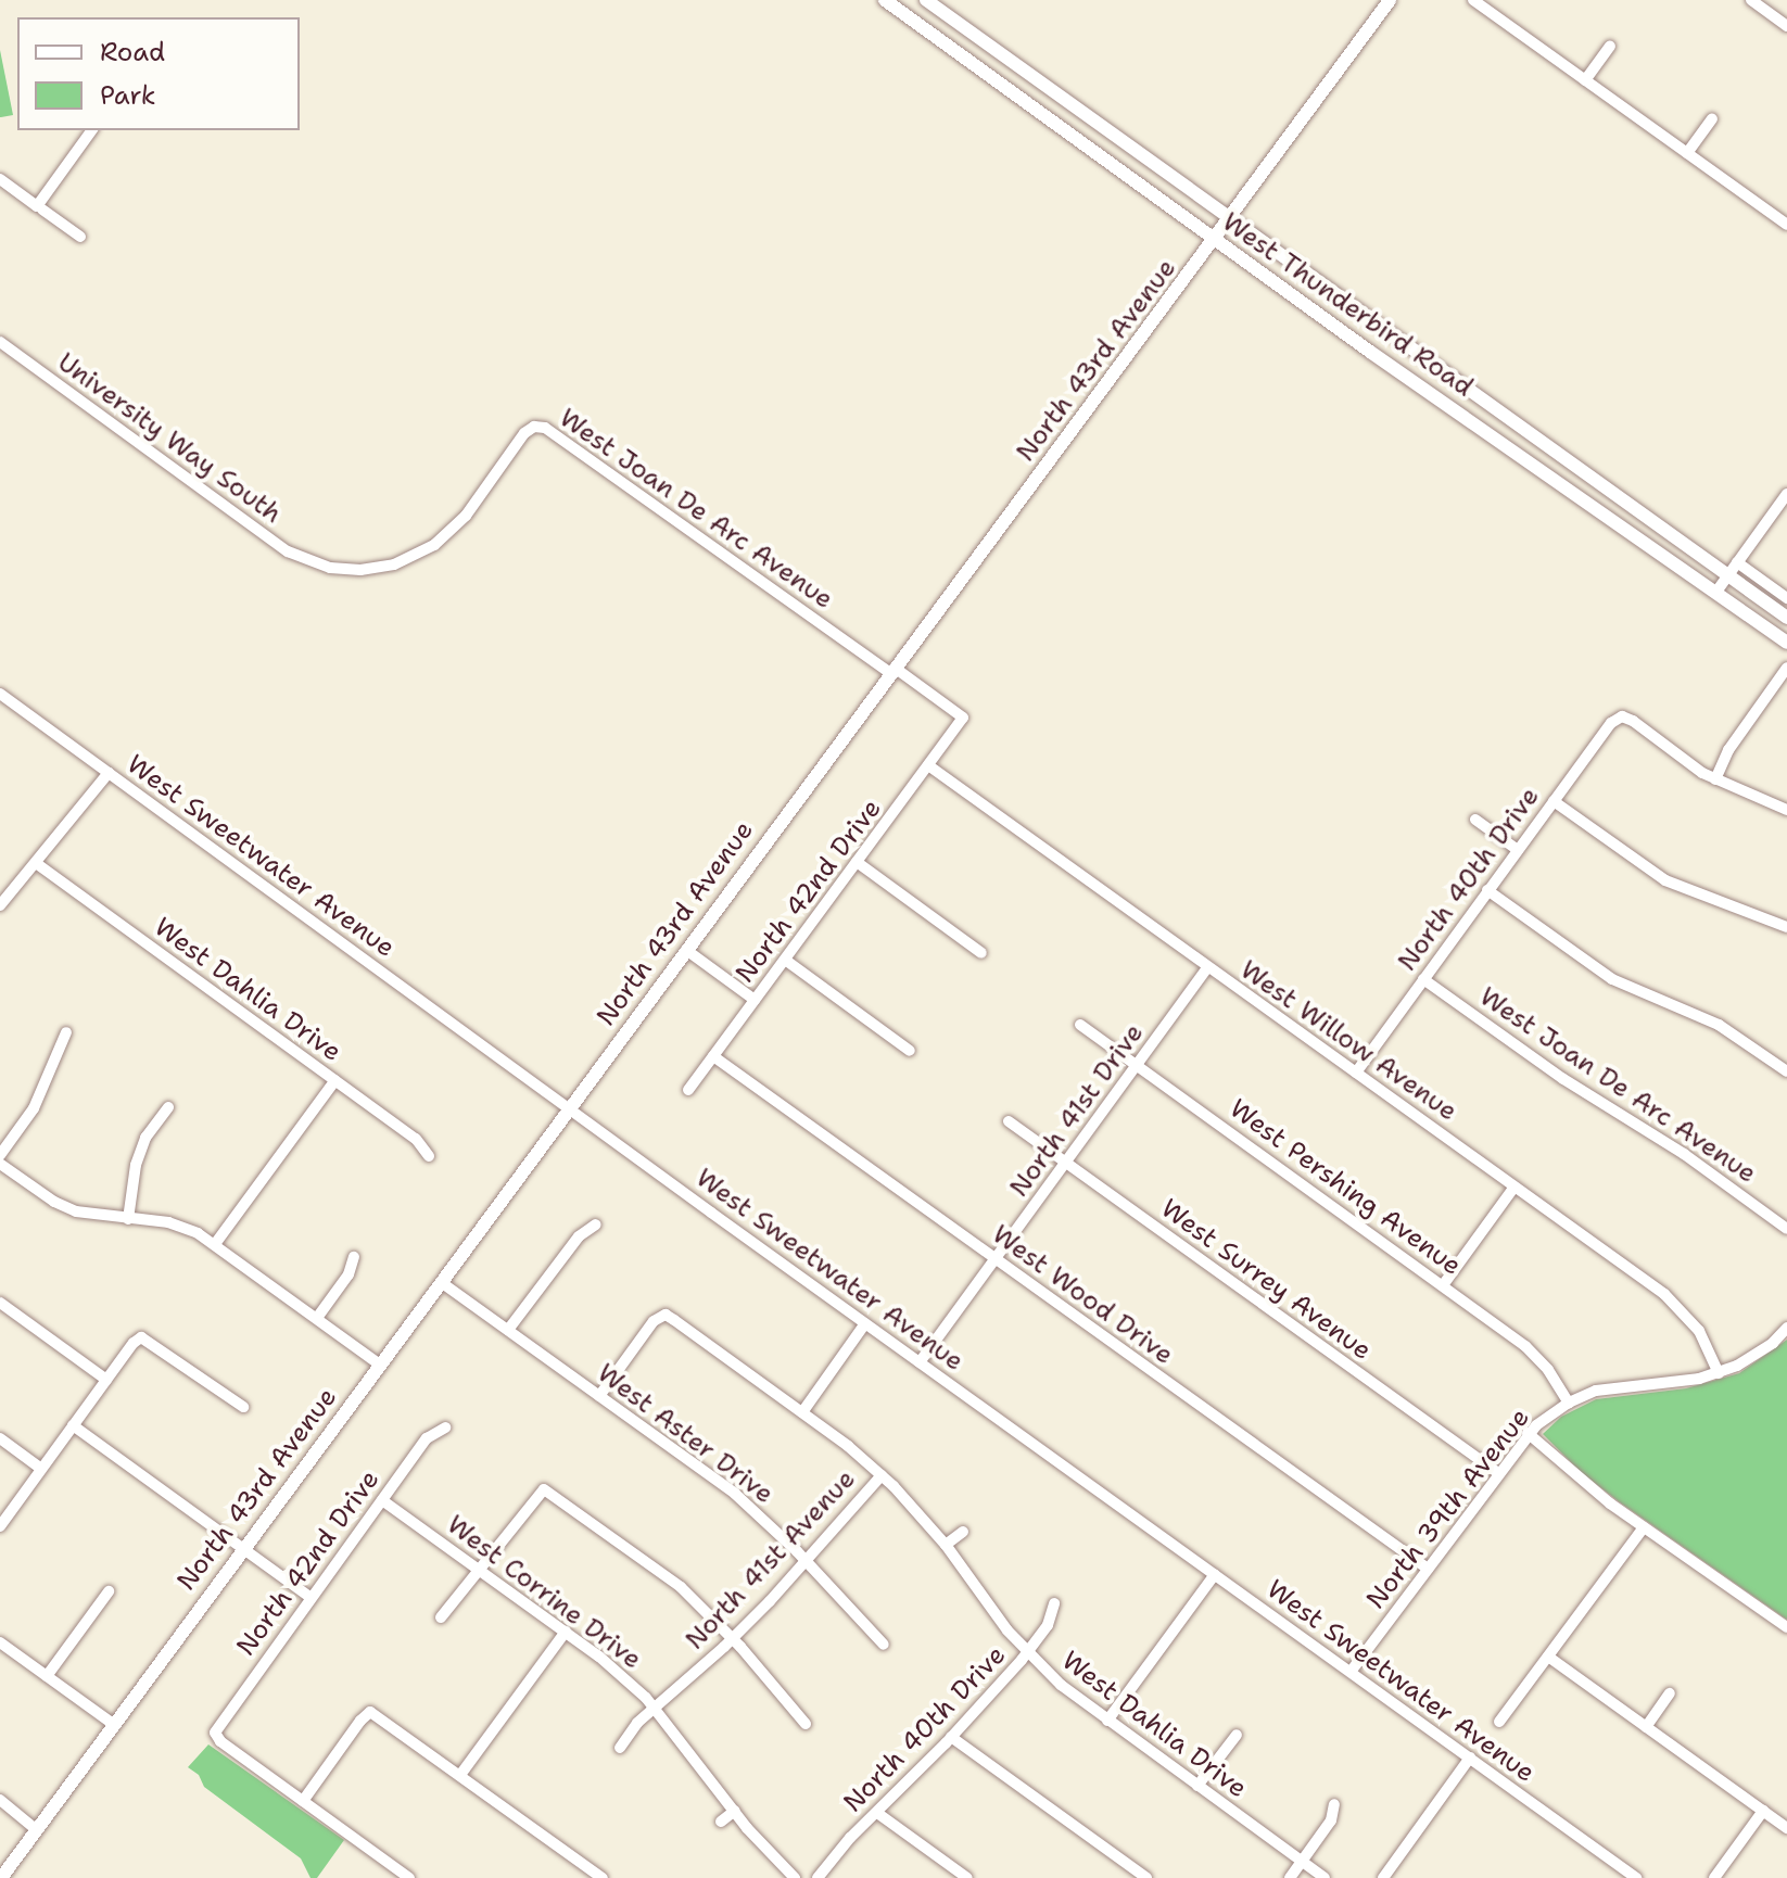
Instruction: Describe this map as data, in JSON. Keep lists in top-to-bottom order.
{
  "streets": {
    "main road": ["West Thunderbird Road", "North 43rd Avenue"],
    "street": [
      "University Way South",
      "West Joan De Arc Avenue",
      "West Sweetwater Avenue",
      "North 40th Drive",
      "North 42nd Drive",
      "West Dahlia Drive",
      "West Willow Avenue",
      "North 41st Drive",
      "West Pershing Avenue",
      "West Surrey Avenue",
      "West Wood Drive",
      "West Aster Drive",
      "North 39th Avenue",
      "North 41st Avenue",
      "West Corrine Drive"
    ]
  },
  "crossings": [
    ["West Thunderbird Road", "North 43rd Avenue"],
    ["North 43rd Avenue", "West Joan De Arc Avenue"],
    ["North 43rd Avenue", "West Sweetwater Avenue"],
    ["North 43rd Avenue", "West Aster Drive"],
    ["University Way South", "West Joan De Arc Avenue"],
    ["West Joan De Arc Avenue", "North 40th Drive"],
    ["West Joan De Arc Avenue", "North 42nd Drive"],
    ["West Sweetwater Avenue", "North 41st Drive"],
    ["West Sweetwater Avenue", "North 39th Avenue"],
    ["North 40th Drive", "West Dahlia Drive"],
    ["North 40th Drive", "West Willow Avenue"],
    ["North 42nd Drive", "West Willow Avenue"],
    ["North 42nd Drive", "West Wood Drive"],
    ["North 42nd Drive", "West Corrine Drive"],
    ["West Dahlia Drive", "West Aster Drive"],
    ["West Dahlia Drive", "North 41st Avenue"],
    ["West Willow Avenue", "North 41st Drive"],
    ["West Willow Avenue", "North 39th Avenue"],
    ["North 41st Drive", "West Pershing Avenue"],
    ["North 41st Drive", "West Surrey Avenue"],
    ["North 41st Drive", "West Wood Drive"],
    ["West Pershing Avenue", "North 39th Avenue"],
    ["West Surrey Avenue", "North 39th Avenue"],
    ["West Wood Drive", "North 39th Avenue"],
    ["West Aster Drive", "North 41st Avenue"],
    ["North 41st Avenue", "West Corrine Drive"]
  ],
  "legend": ["Road", "Park"]
}
